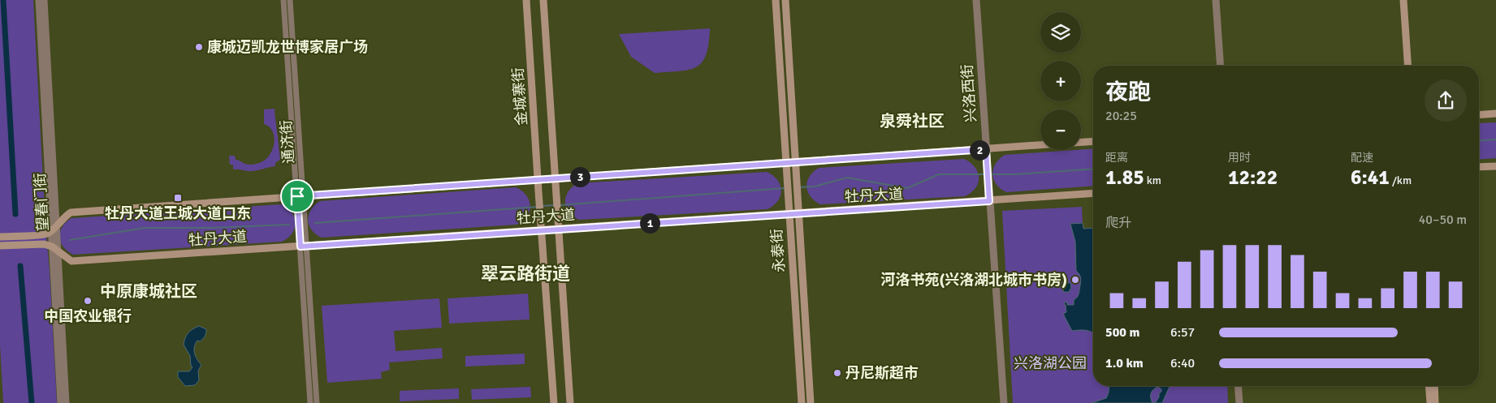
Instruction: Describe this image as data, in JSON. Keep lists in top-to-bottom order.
{
  "streets": {
    "main road": ["金城寨街", "牡丹大道", "永泰街"],
    "street": ["兴洛西街", "通济街", "望春门街"]
  },
  "crossings": [
    ["兴洛西街", "牡丹大道"],
    ["金城寨街", "牡丹大道"],
    ["通济街", "牡丹大道"],
    ["牡丹大道", "望春门街"],
    ["牡丹大道", "永泰街"]
  ],
  "districts": ["泉舜社区", "翠云路街道", "中原康城社区"],
  "parks": ["兴洛湖公园"],
  "places": {
    "other": [
      "康城迈凯龙世博家居广场",
      "河洛书苑(兴洛湖北城市书房)",
      "中国农业银行",
      "丹尼斯超市"
    ],
    "transit": ["牡丹大道王城大道口东"]
  },
  "page": {
    "map_buttons": ["+", "−"],
    "heading": ["夜跑", "20:25"],
    "stats": [
      ["距离", "1.85 km"],
      ["用时", "12:22"],
      ["配速", "6:41 /km"]
    ],
    "pins": ["2", "3", "1"],
    "chart": ["爬升", "40–50 m"],
    "list": [
      {
        "name": "500 m",
        "note": "6:57"
      },
      {
        "name": "1.0 km",
        "note": "6:40"
      }
    ]
  }
}
